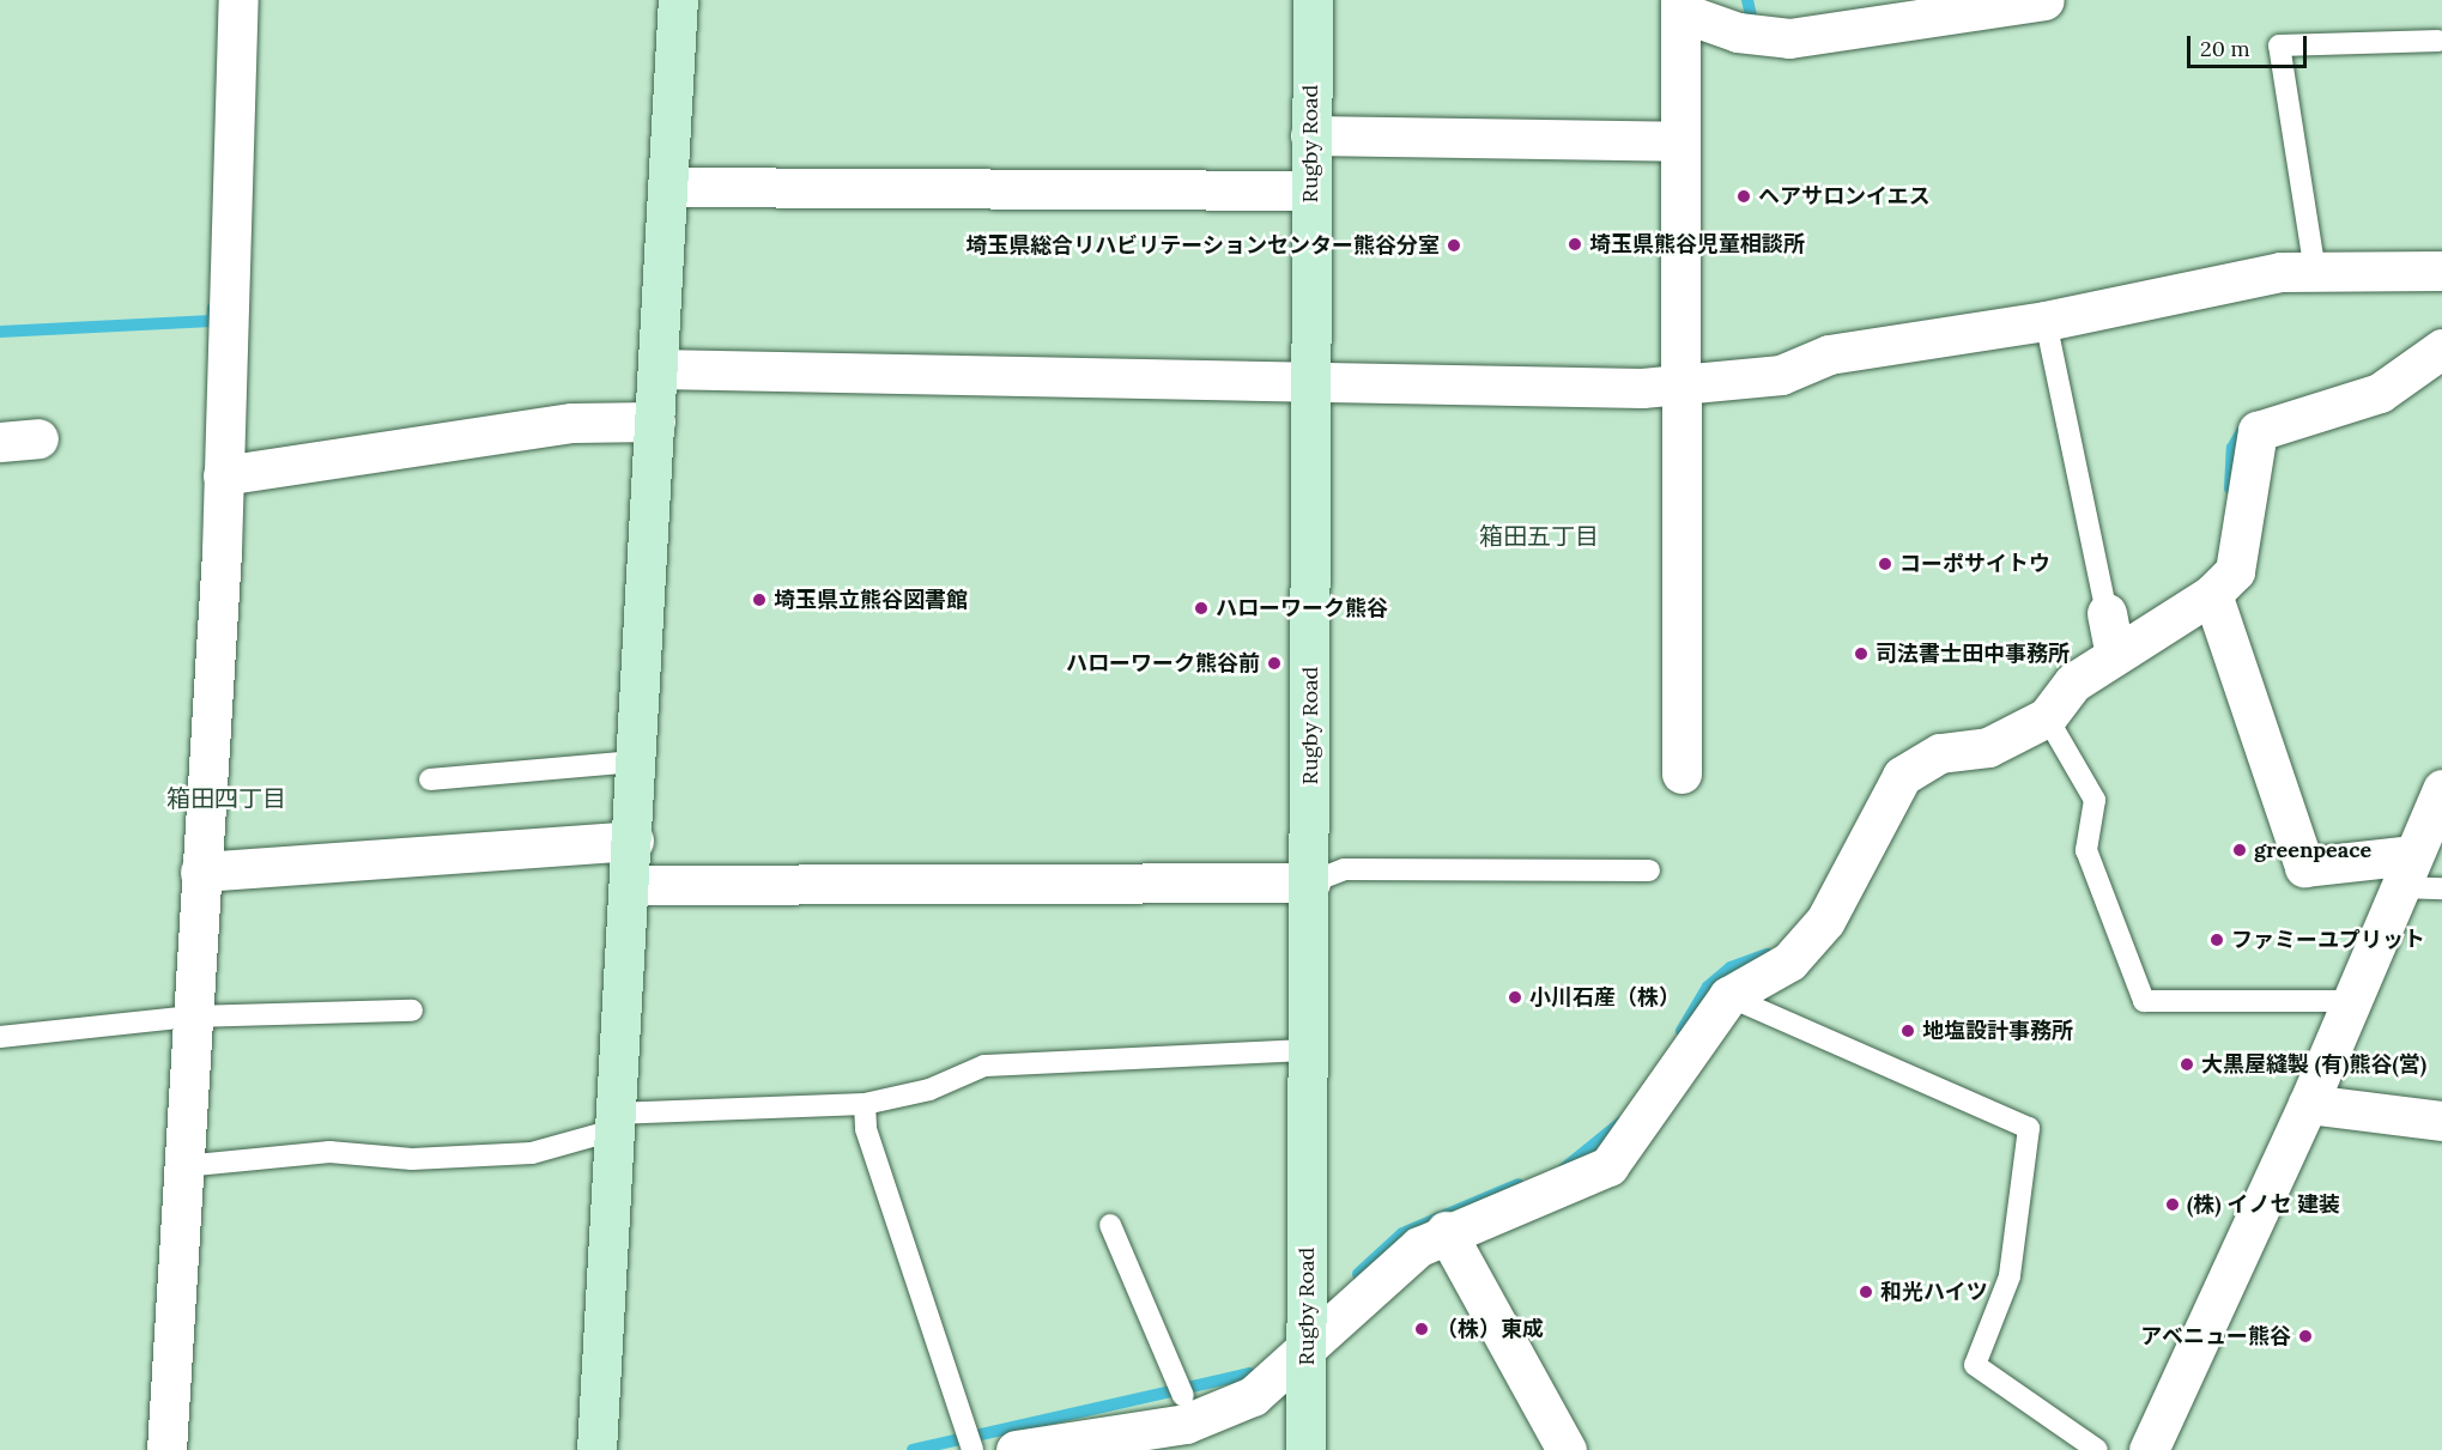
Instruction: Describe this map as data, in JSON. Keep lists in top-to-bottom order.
{
  "streets": {
    "street": ["Rugby Road"]
  },
  "districts": ["箱田五丁目", "箱田四丁目"],
  "places": [
    "ヘアサロンイエス",
    "埼玉県熊谷児童相談所",
    "埼玉県総合リハビリテーションセンター熊谷分室",
    "コーポサイトウ",
    "埼玉県立熊谷図書館",
    "ハローワーク熊谷",
    "司法書士田中事務所",
    "ハローワーク熊谷前",
    "greenpeace",
    "ファミーユプリット",
    "小川石産（株）",
    "地塩設計事務所",
    "大黒屋縫製 (有)熊谷(営)",
    "(株) イノセ 建装",
    "和光ハイツ",
    "（株）東成",
    "アベニュー熊谷"
  ],
  "scale_bar": "20 m"
}
